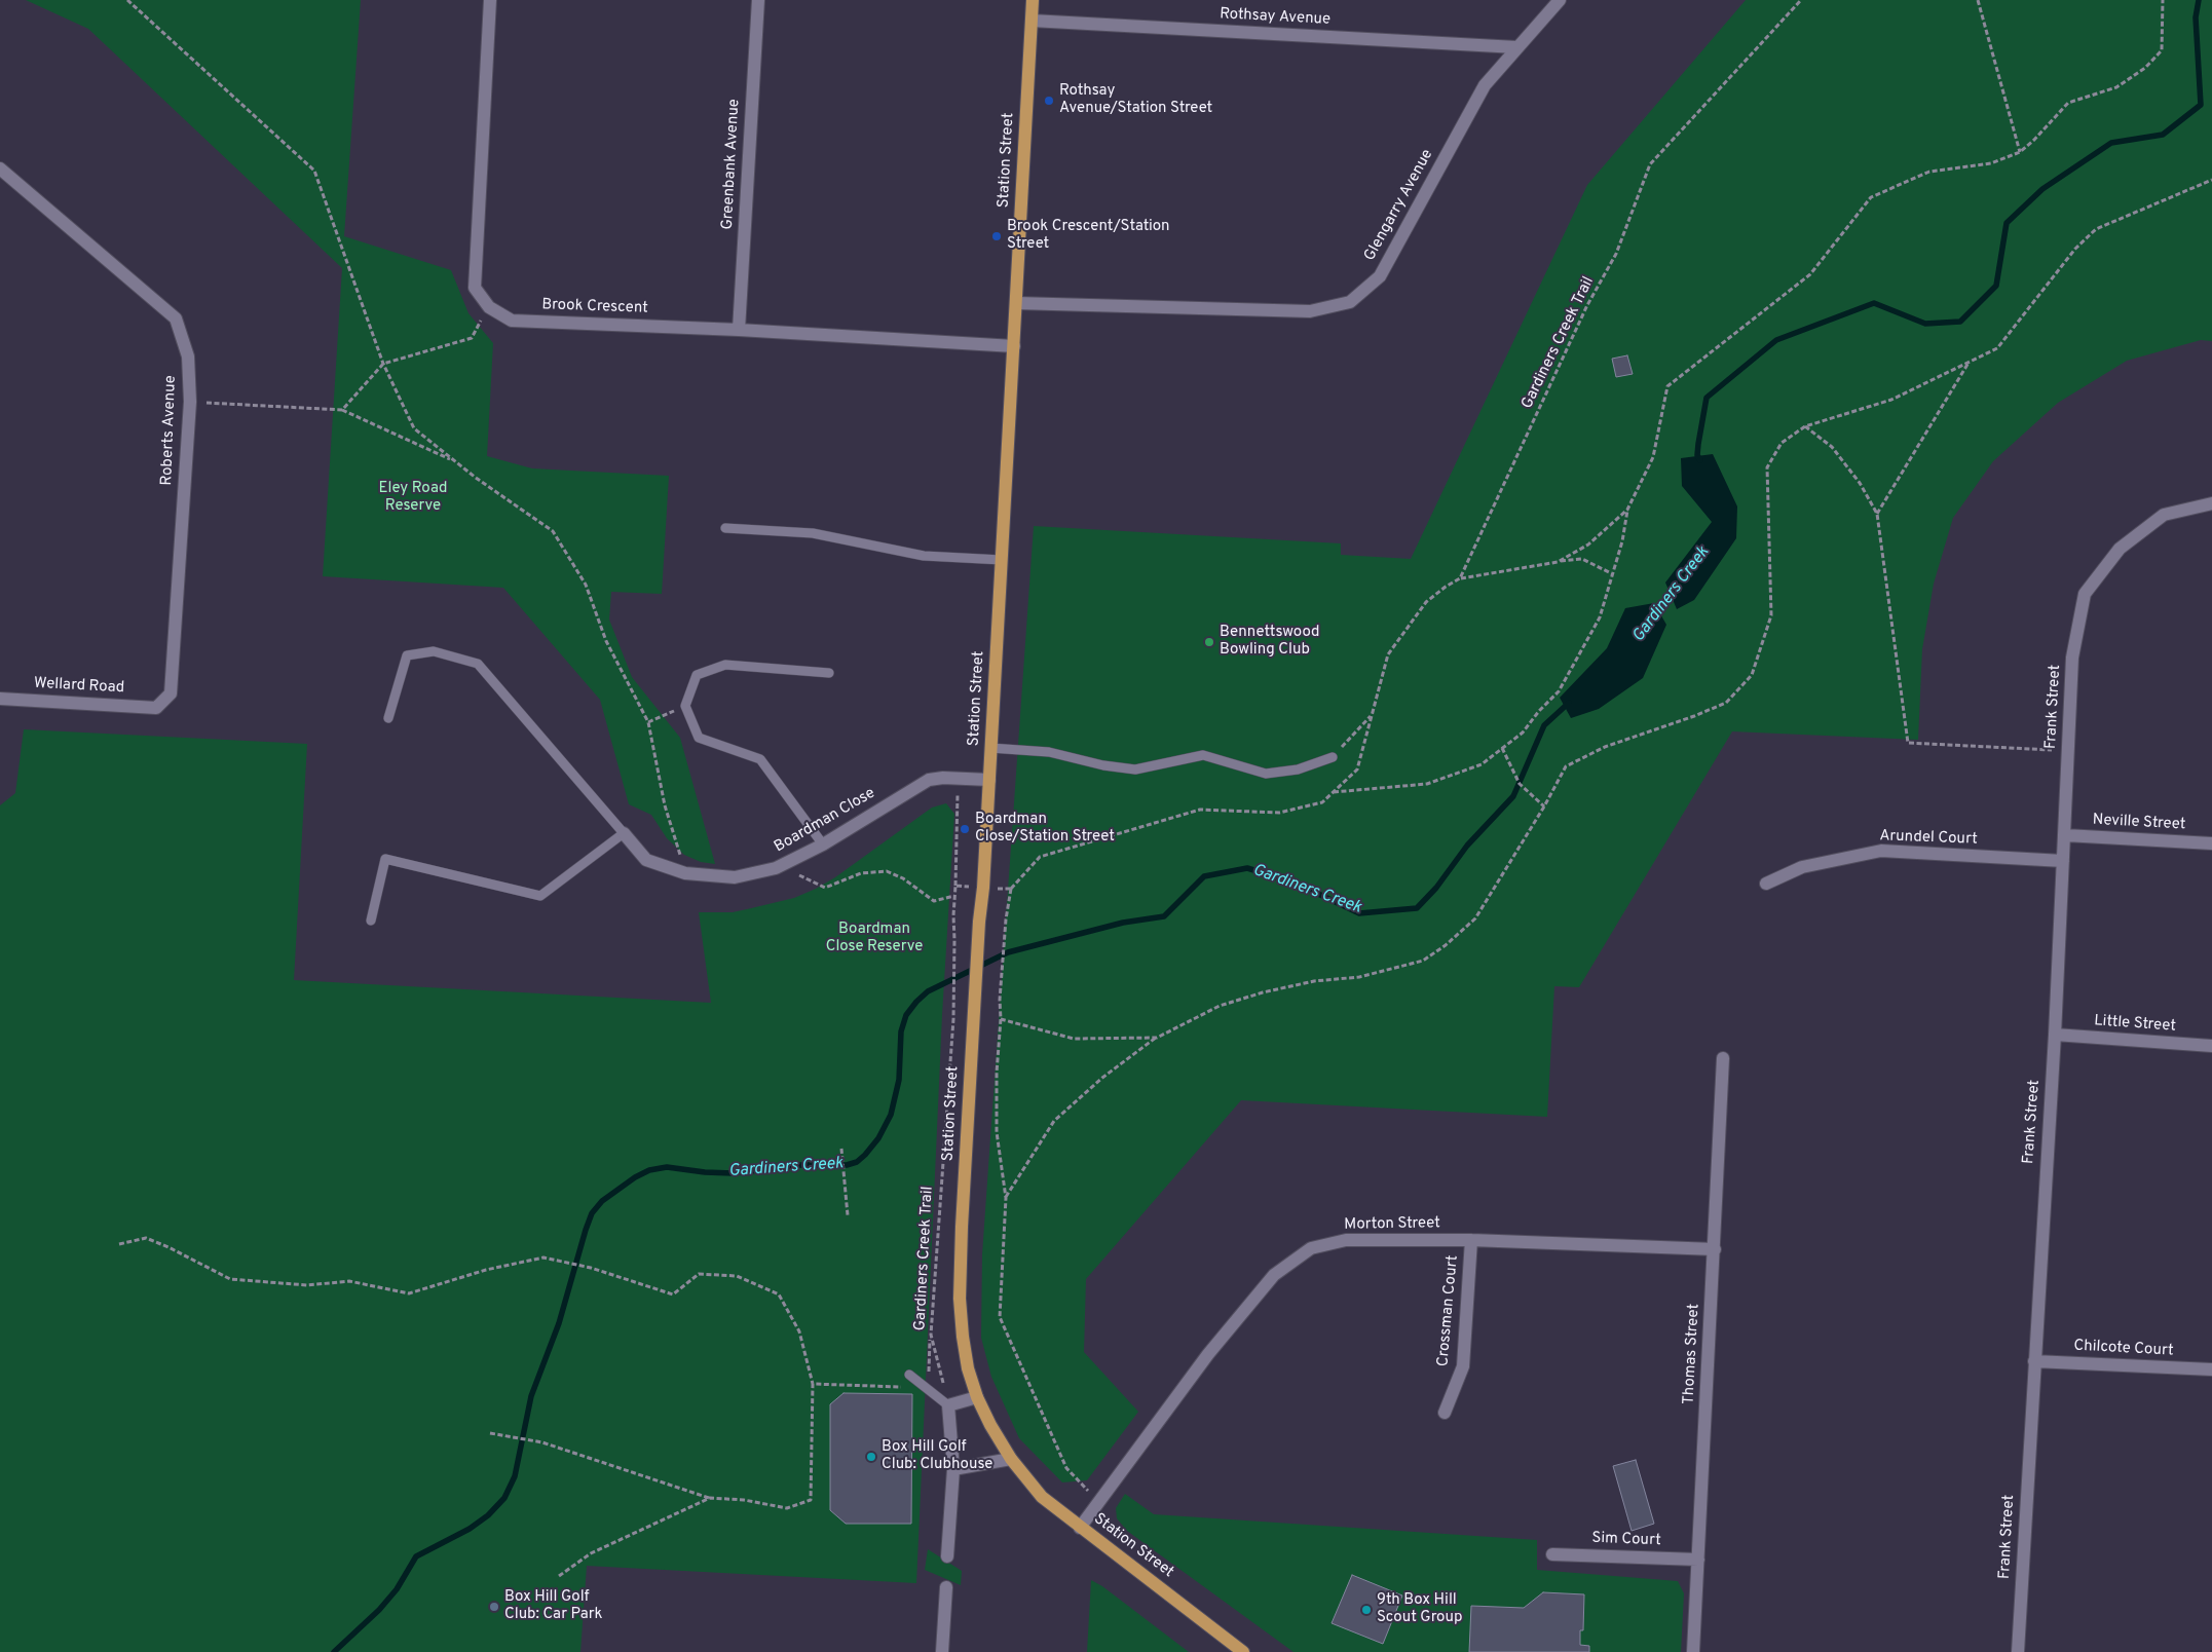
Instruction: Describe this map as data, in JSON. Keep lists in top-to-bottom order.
{
  "streets": {
    "main road": ["Station Street"],
    "street": [
      "Rothsay Avenue",
      "Greenbank Avenue",
      "Glengarry Avenue",
      "Brook Crescent",
      "Roberts Avenue",
      "Wellard Road",
      "Frank Street",
      "Boardman Close",
      "Neville Street",
      "Arundel Court",
      "Little Street",
      "Morton Street",
      "Crossman Court",
      "Chilcote Court",
      "Thomas Street",
      "Sim Court"
    ],
    "path": ["Gardiners Creek Trail"]
  },
  "crossings": [
    ["Rothsay Avenue", "Station Street"],
    ["Rothsay Avenue", "Glengarry Avenue"],
    ["Station Street", "Glengarry Avenue"],
    ["Station Street", "Brook Crescent"],
    ["Station Street", "Boardman Close"],
    ["Station Street", "Morton Street"],
    ["Greenbank Avenue", "Brook Crescent"],
    ["Gardiners Creek Trail", "Boardman Close"],
    ["Roberts Avenue", "Wellard Road"],
    ["Frank Street", "Neville Street"],
    ["Frank Street", "Arundel Court"],
    ["Frank Street", "Little Street"],
    ["Frank Street", "Chilcote Court"],
    ["Morton Street", "Crossman Court"],
    ["Morton Street", "Thomas Street"],
    ["Thomas Street", "Sim Court"]
  ],
  "water": ["Gardiners Creek"],
  "parks": ["Eley Road Reserve", "Boardman Close Reserve"],
  "places": [
    "Rothsay Avenue/Station Street",
    "Brook Crescent/Station Street",
    "Bennettswood Bowling Club",
    "Boardman Close/Station Street",
    "Box Hill Golf Club: Clubhouse",
    "Box Hill Golf Club: Car Park",
    "9th Box Hill Scout Group"
  ]
}
